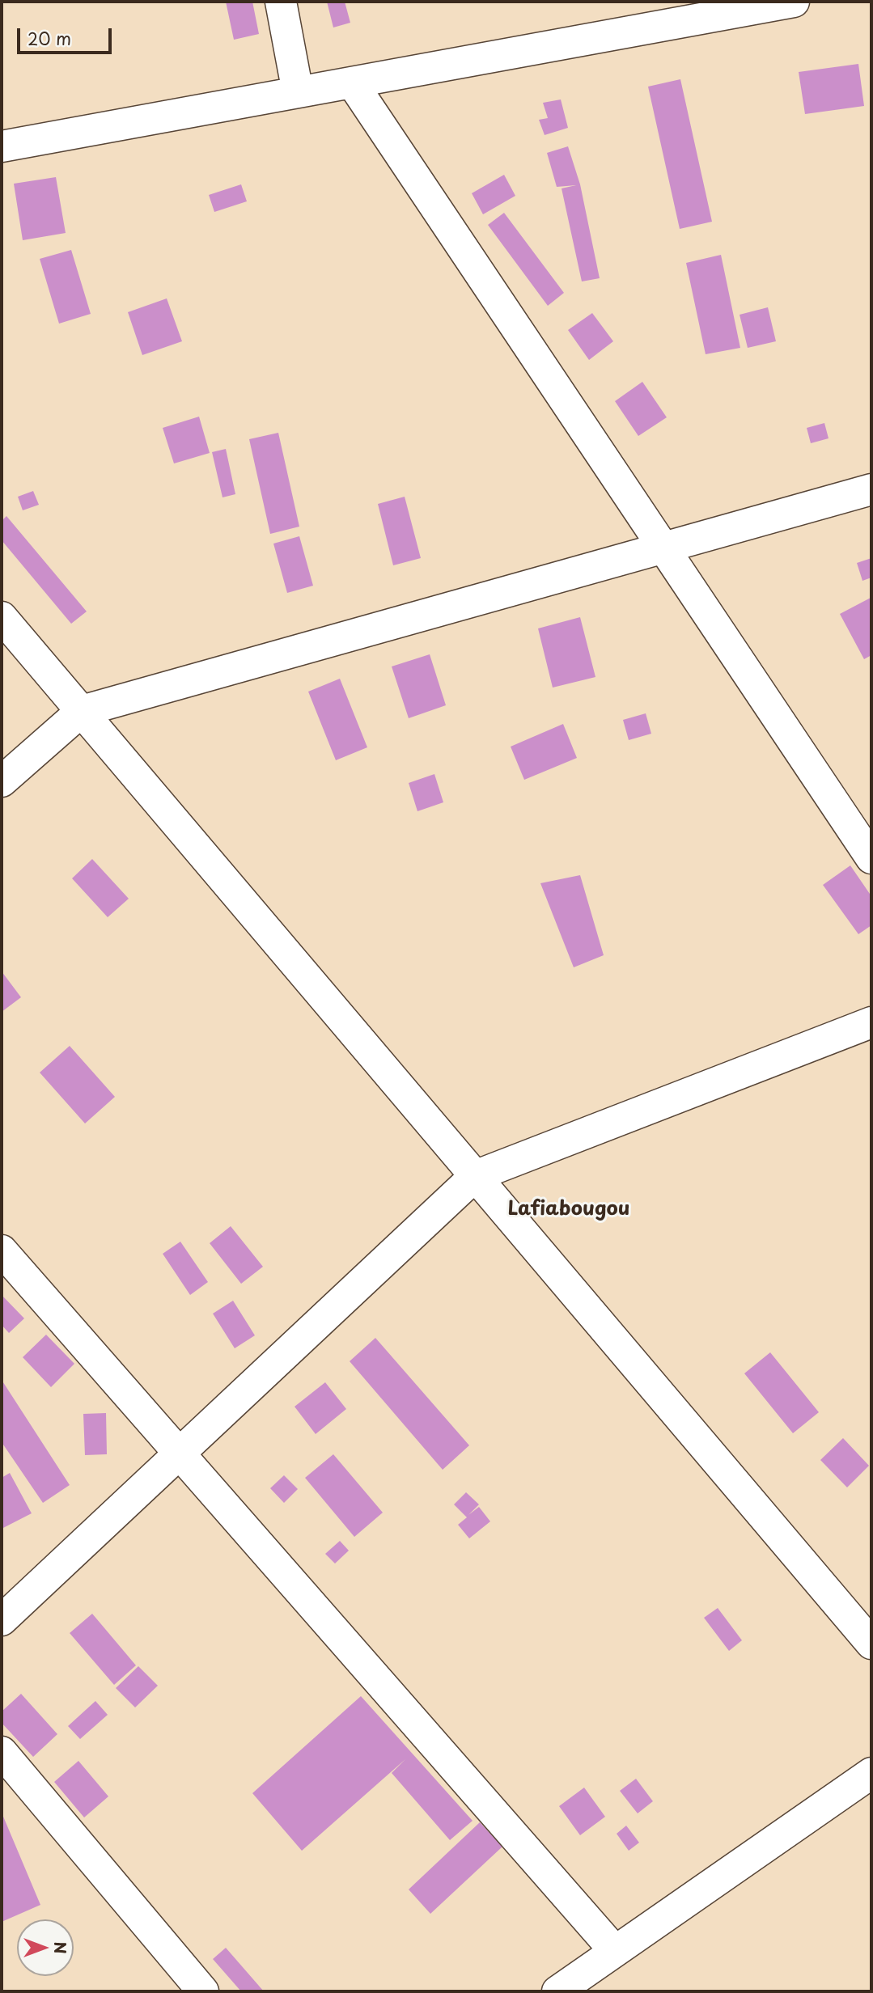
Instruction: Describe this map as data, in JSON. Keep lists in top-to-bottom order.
{
  "districts": ["Lafiabougou"],
  "scale_bar": "20 m",
  "north": "right"
}
